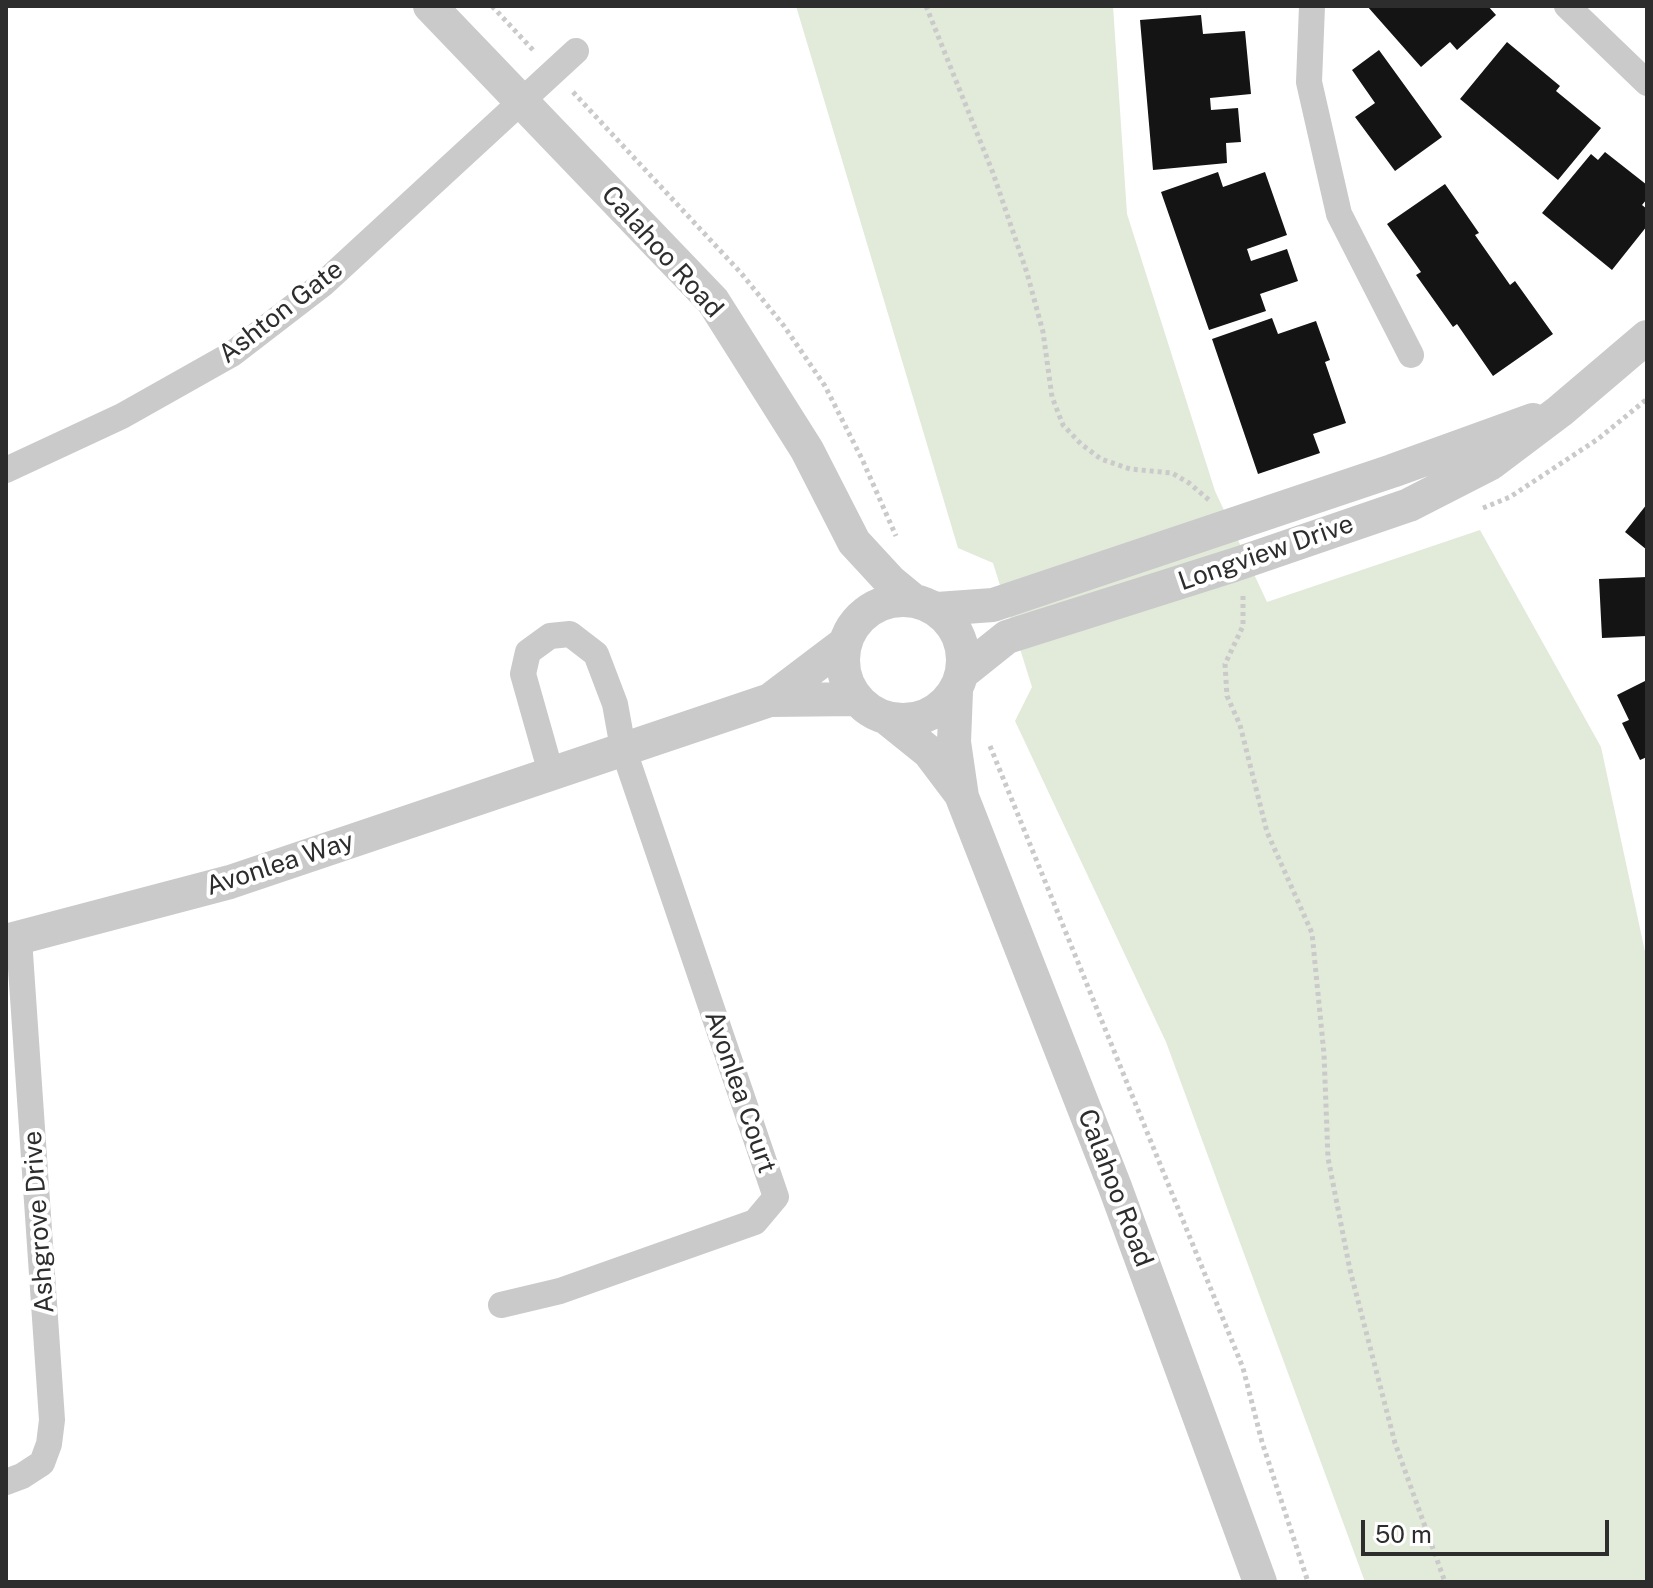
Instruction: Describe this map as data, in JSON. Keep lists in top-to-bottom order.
{
  "streets": {
    "street": [
      "Calahoo Road",
      "Ashton Gate",
      "Longview Drive",
      "Avonlea Way",
      "Avonlea Court",
      "Ashgrove Drive"
    ]
  },
  "crossings": [
    ["Calahoo Road", "Ashton Gate"],
    ["Calahoo Road", "Longview Drive"],
    ["Calahoo Road", "Avonlea Way"],
    ["Longview Drive", "Avonlea Way"],
    ["Avonlea Way", "Avonlea Court"],
    ["Avonlea Way", "Ashgrove Drive"]
  ],
  "scale_bar": "50 m"
}
